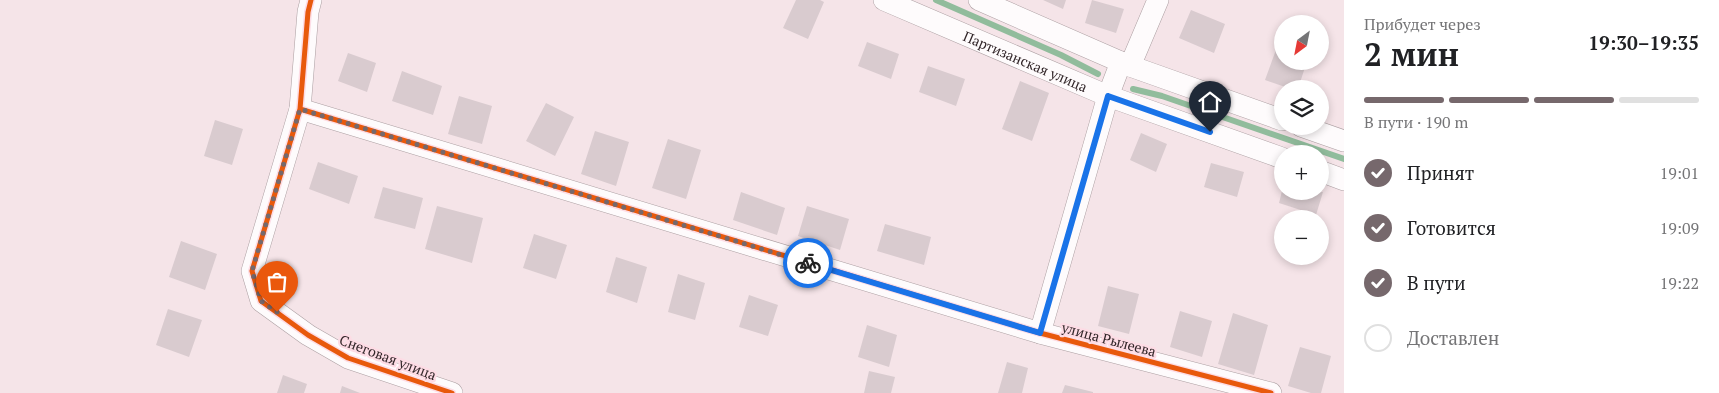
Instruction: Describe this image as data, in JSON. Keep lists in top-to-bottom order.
{
  "streets": {
    "street": ["Партизанская улица", "улица Рылеева", "Снеговая улица"]
  },
  "crossings": [
    ["улица Рылеева", "Снеговая улица"]
  ],
  "north": "bottom left",
  "page": {
    "heading": ["2 мин", "Прибудет через", "19:30–19:35"],
    "map_buttons": ["+", "−"],
    "bar": "В пути · 190 m",
    "list": [
      ["Принят", "19:01"],
      ["Готовится", "19:09"],
      ["В пути", "19:22"],
      "Доставлен"
    ]
  }
}
